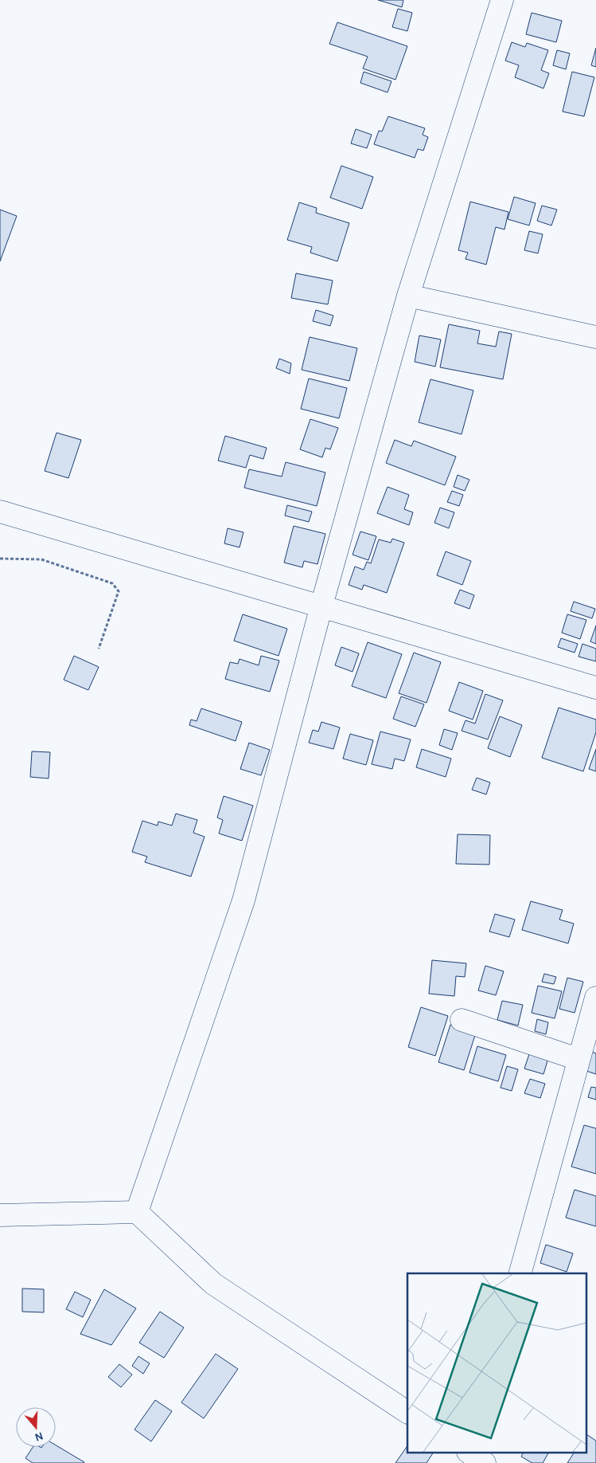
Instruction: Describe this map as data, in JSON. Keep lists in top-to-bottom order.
{
  "north": "bottom"
}
